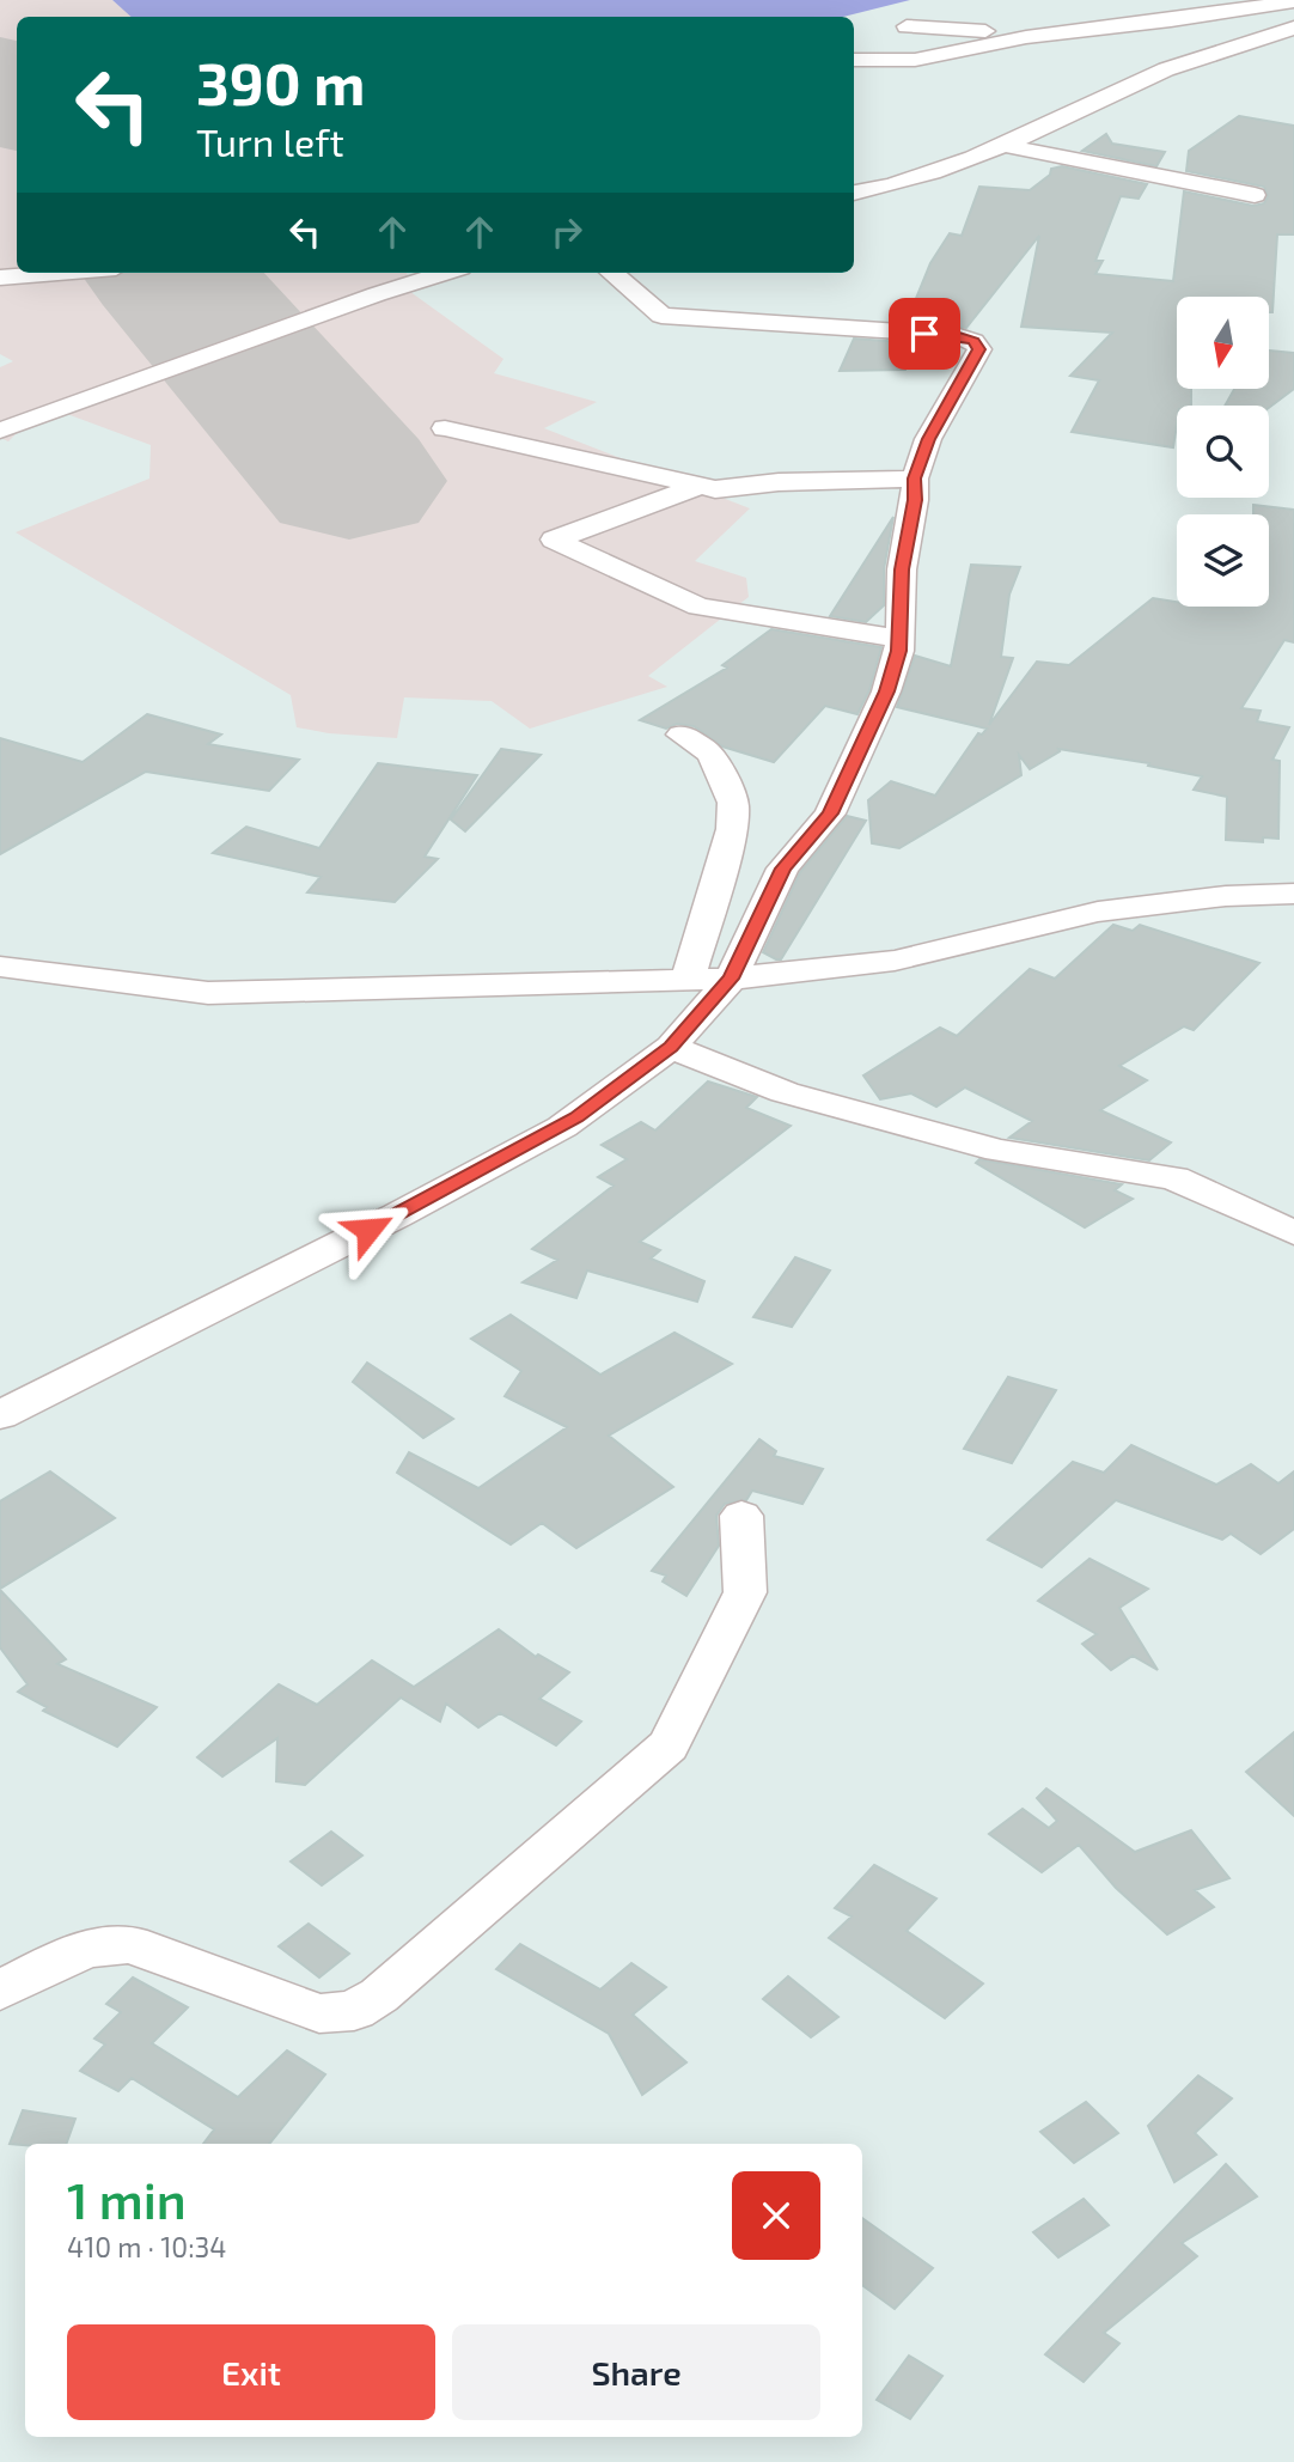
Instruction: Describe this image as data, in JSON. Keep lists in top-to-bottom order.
{
  "north": "bottom",
  "page": {
    "turn": ["390 m", "Turn left"],
    "heading": ["1 min", "410 m · 10:34"],
    "buttons": ["Exit", "Share"]
  }
}
